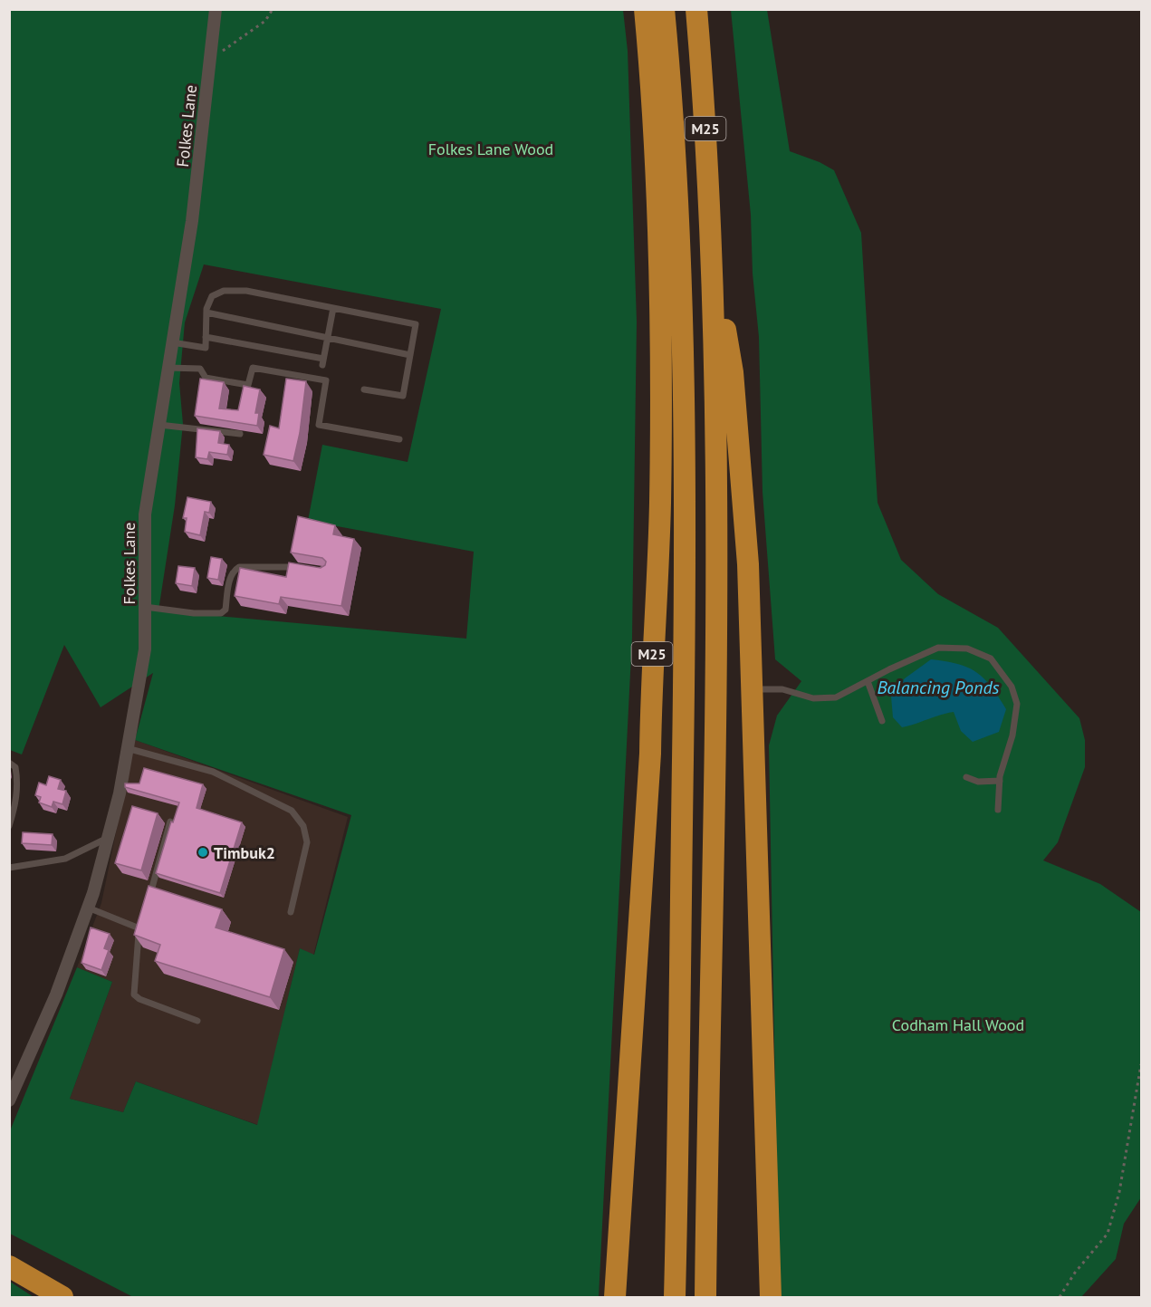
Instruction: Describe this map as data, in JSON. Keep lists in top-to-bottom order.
{
  "streets": {
    "highway": ["M25"],
    "street": ["Folkes Lane"]
  },
  "water": ["Balancing Ponds"],
  "parks": ["Folkes Lane Wood", "Codham Hall Wood"],
  "places": ["Timbuk2"]
}
